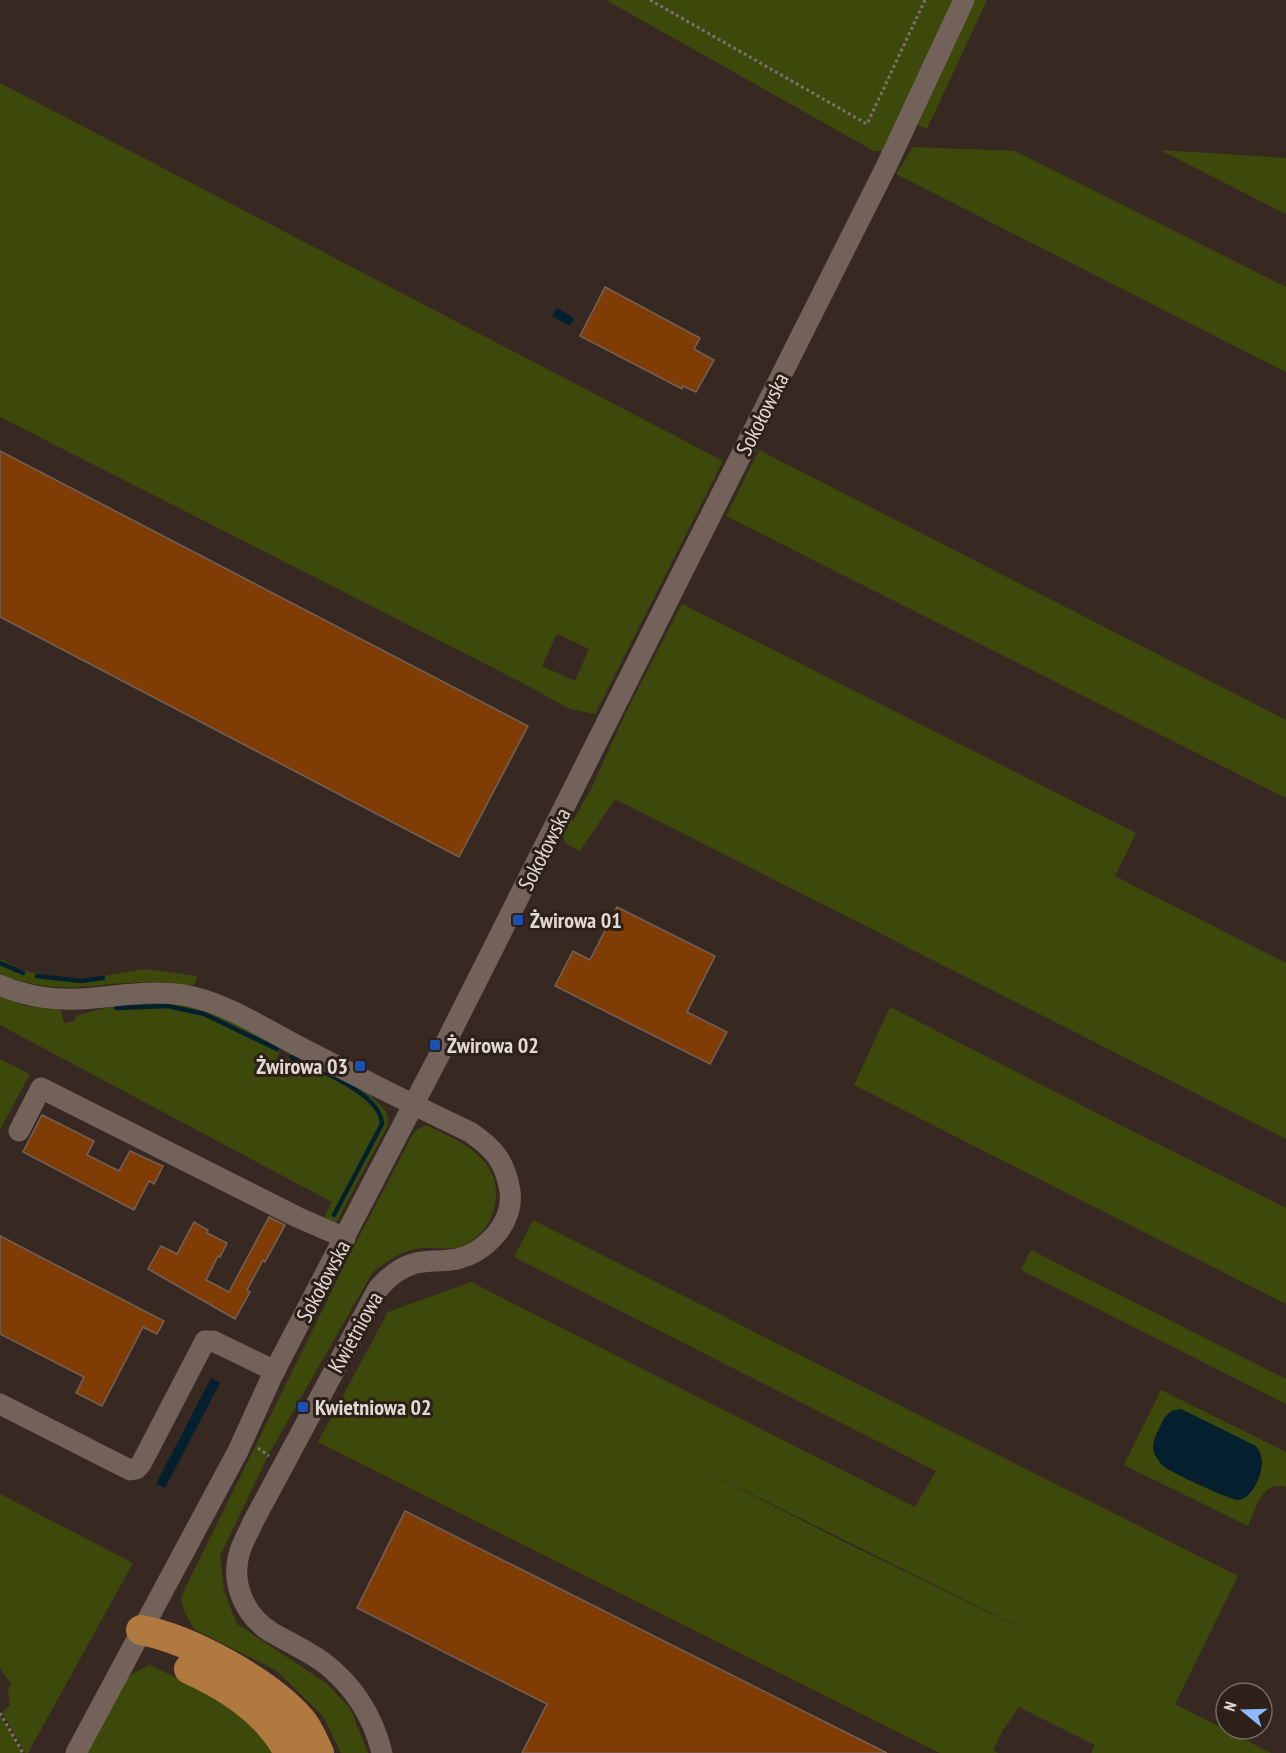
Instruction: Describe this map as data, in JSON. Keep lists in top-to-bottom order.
{
  "streets": {
    "street": ["Sokołowska", "Kwietniowa"]
  },
  "crossings": [
    ["Sokołowska", "Kwietniowa"]
  ],
  "places": {
    "transit": [
      "Żwirowa 01",
      "Żwirowa 02",
      "Żwirowa 03",
      "Kwietniowa 02"
    ]
  },
  "north": "left"
}
